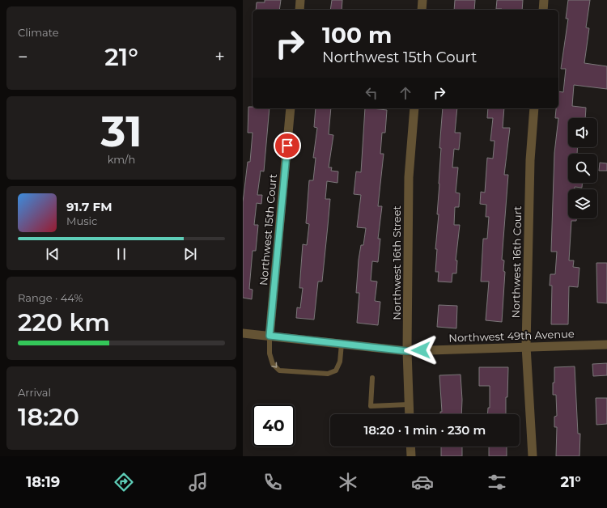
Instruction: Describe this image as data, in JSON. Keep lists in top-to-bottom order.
{
  "streets": {
    "street": [
      "Northwest 15th Court",
      "Northwest 16th Court",
      "Northwest 16th Street",
      "Northwest 49th Avenue"
    ]
  },
  "crossings": [
    ["Northwest 15th Court", "Northwest 49th Avenue"],
    ["Northwest 16th Court", "Northwest 49th Avenue"],
    ["Northwest 16th Street", "Northwest 49th Avenue"]
  ],
  "page": {
    "tile": [
      "Climate",
      ["31", "km/h"],
      ["Range · 44%", "220 km"],
      ["Arrival", "18:20"]
    ],
    "turn": ["100 m", "Northwest 15th Court"],
    "heat": ["−", "21°", "+"],
    "song": ["91.7 FM", "Music"],
    "limit": "40",
    "trip": "18:20 · 1 min · 230 m",
    "tabs": ["18:19", "21°"]
  }
}
